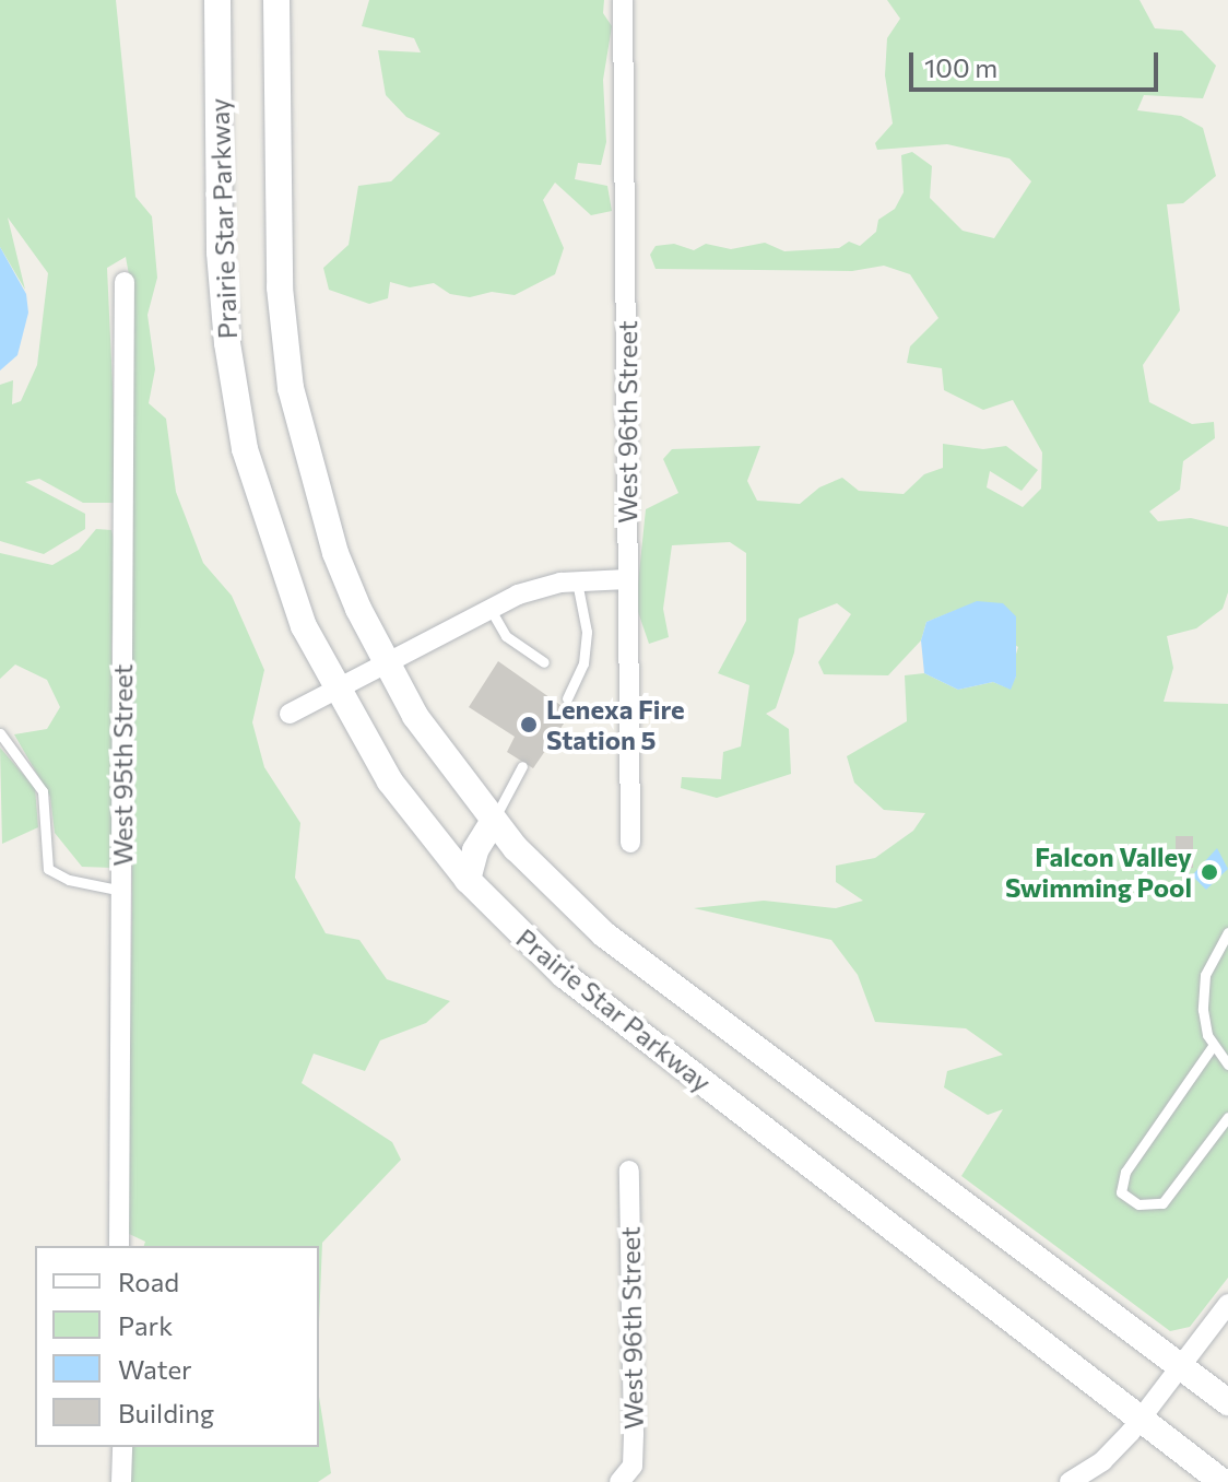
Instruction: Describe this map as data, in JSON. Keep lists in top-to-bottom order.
{
  "streets": {
    "main road": ["Prairie Star Parkway"],
    "street": ["West 96th Street", "West 95th Street"]
  },
  "places": ["Lenexa Fire Station 5", "Falcon Valley Swimming Pool"],
  "legend": [
    "Road",
    "Park",
    "Water",
    "Building"
  ],
  "scale_bar": "100 m"
}
